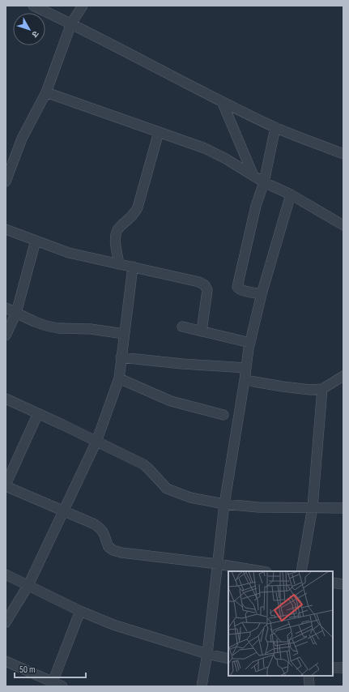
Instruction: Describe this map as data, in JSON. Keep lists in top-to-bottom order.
{
  "scale_bar": "50 m",
  "north": "bottom right"
}
